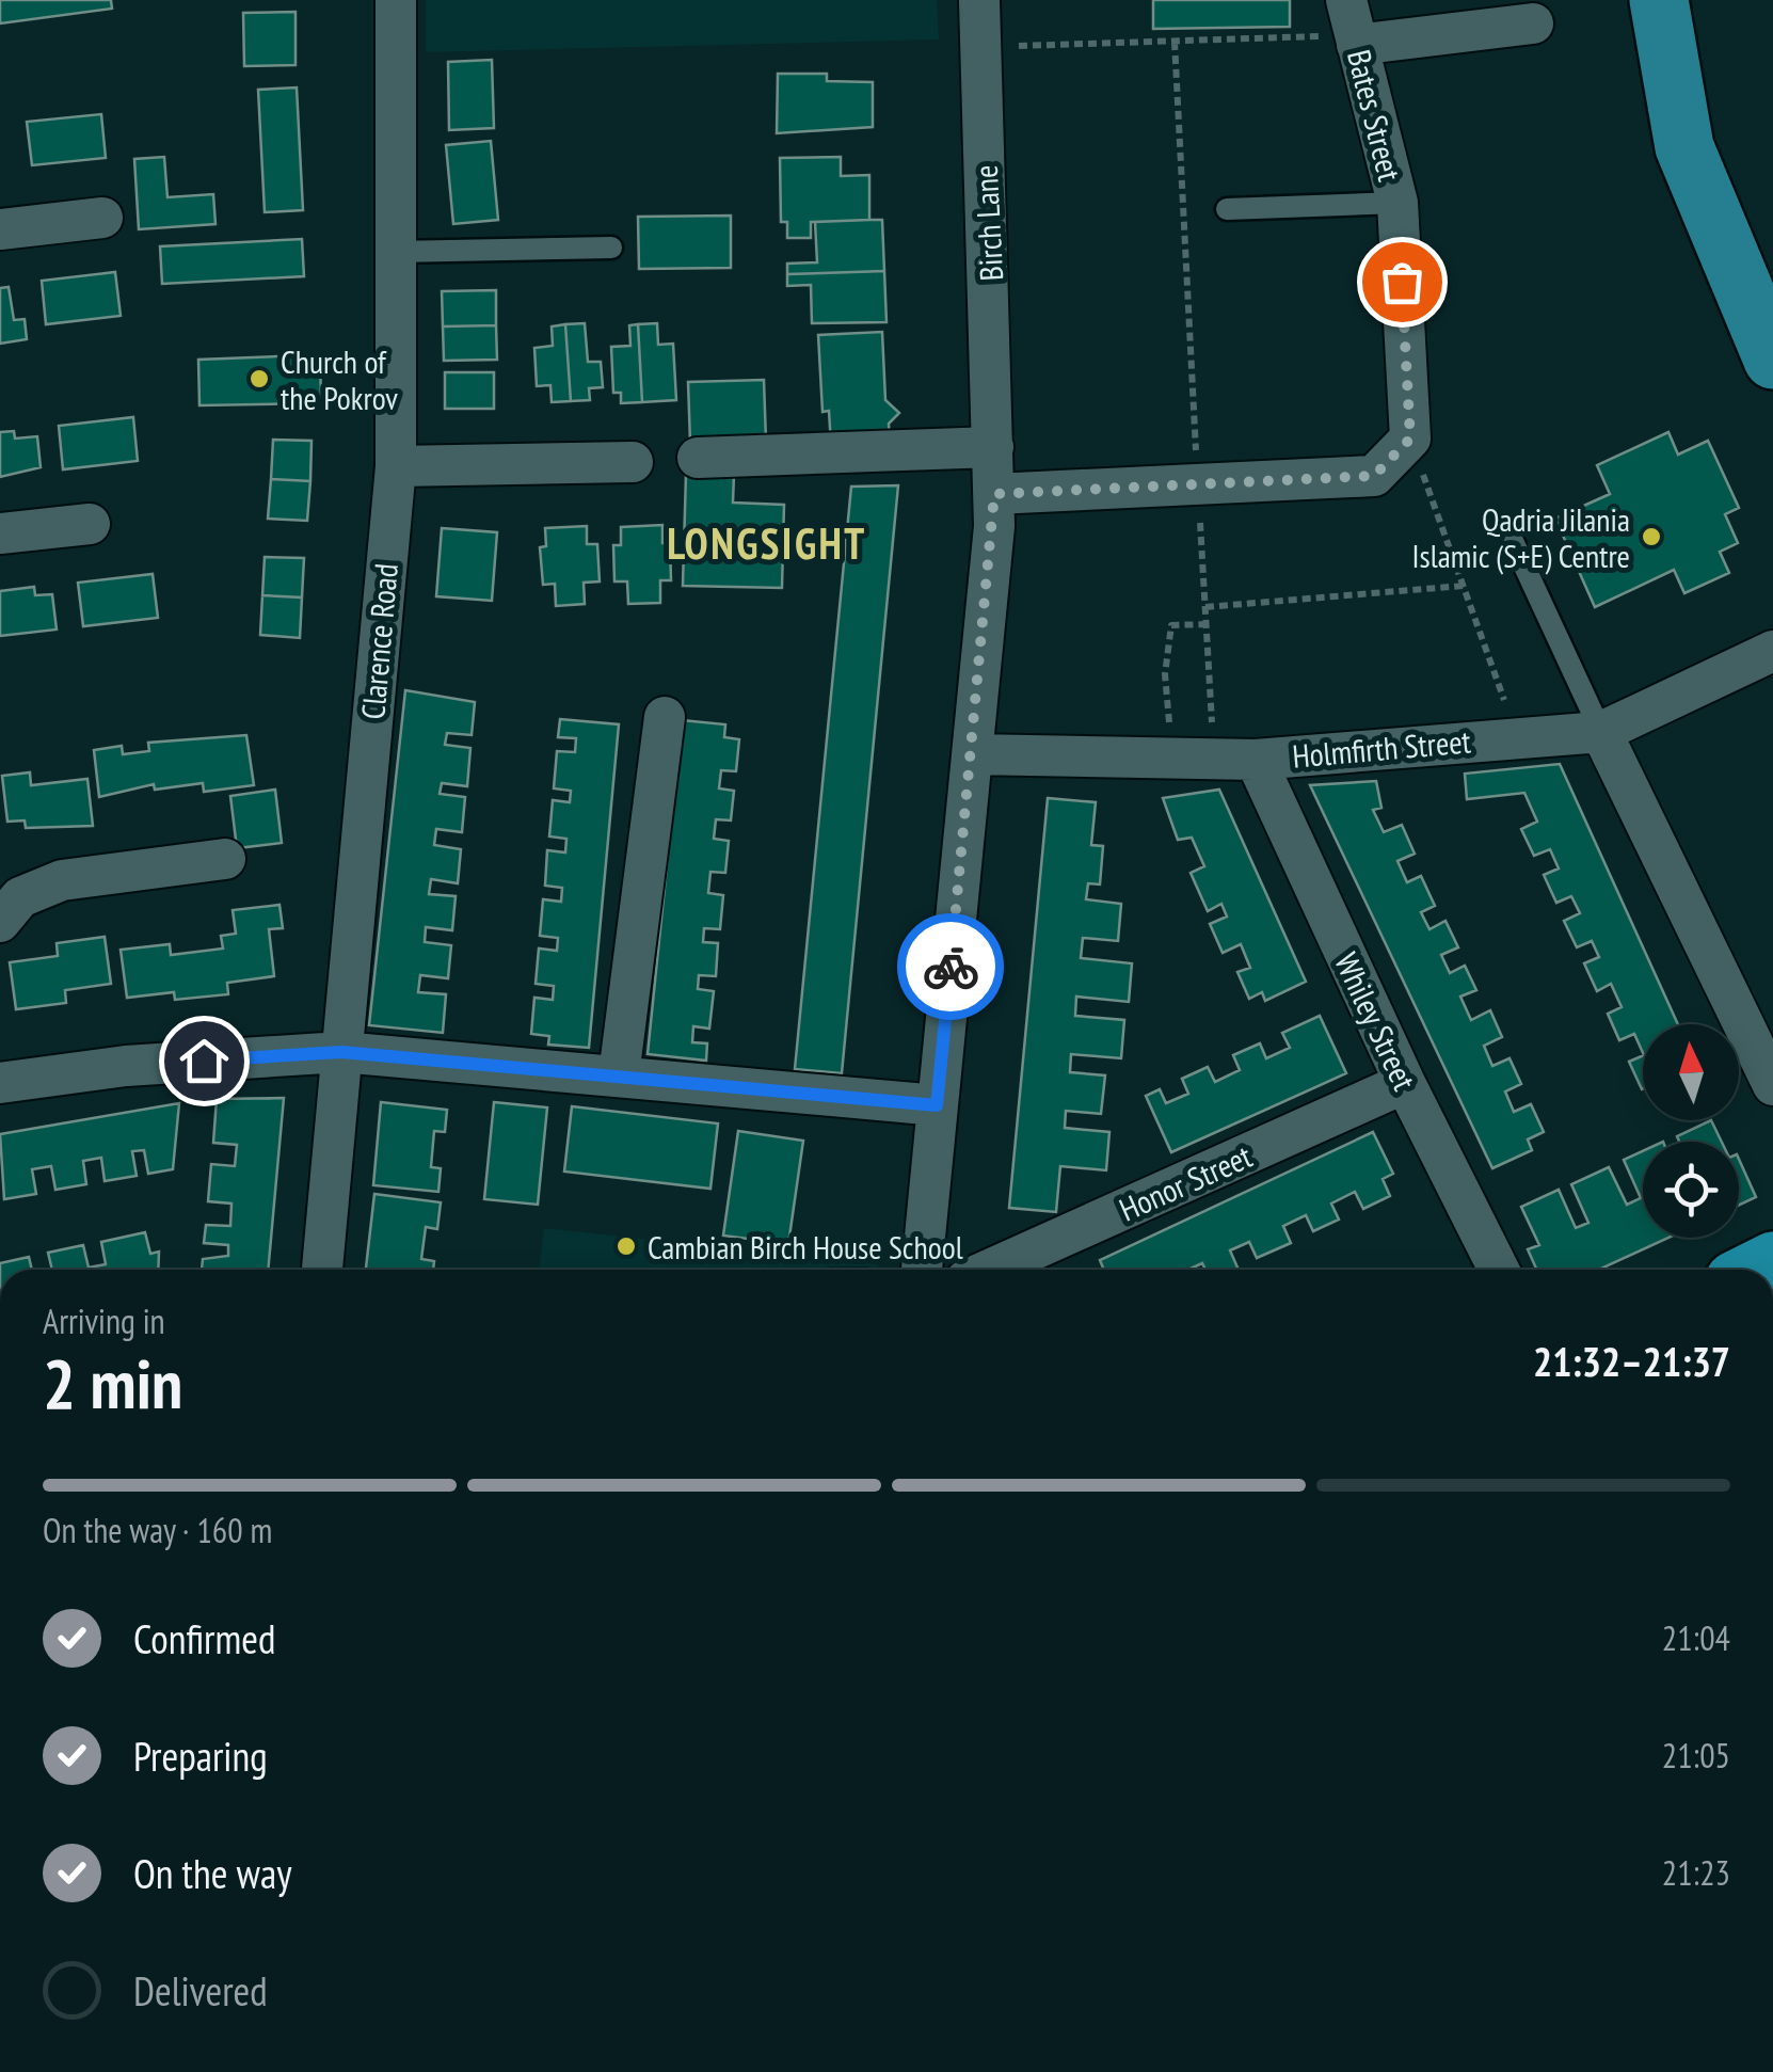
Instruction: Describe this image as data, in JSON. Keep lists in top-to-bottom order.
{
  "streets": {
    "street": [
      "Bates Street",
      "Birch Lane",
      "Clarence Road",
      "Holmfirth Street",
      "Whiley Street",
      "Honor Street"
    ]
  },
  "crossings": [
    ["Birch Lane", "Holmfirth Street"],
    ["Holmfirth Street", "Whiley Street"],
    ["Whiley Street", "Honor Street"]
  ],
  "districts": ["LONGSIGHT"],
  "places": ["Church of the Pokrov", "Qadria Jilania Islamic (S+E) Centre", "Cambian Birch House School"],
  "north": "top",
  "page": {
    "heading": ["2 min", "Arriving in", "21:32–21:37"],
    "bar": "On the way · 160 m",
    "list": [
      ["Confirmed", "21:04"],
      ["Preparing", "21:05"],
      ["On the way", "21:23"],
      "Delivered"
    ]
  }
}
